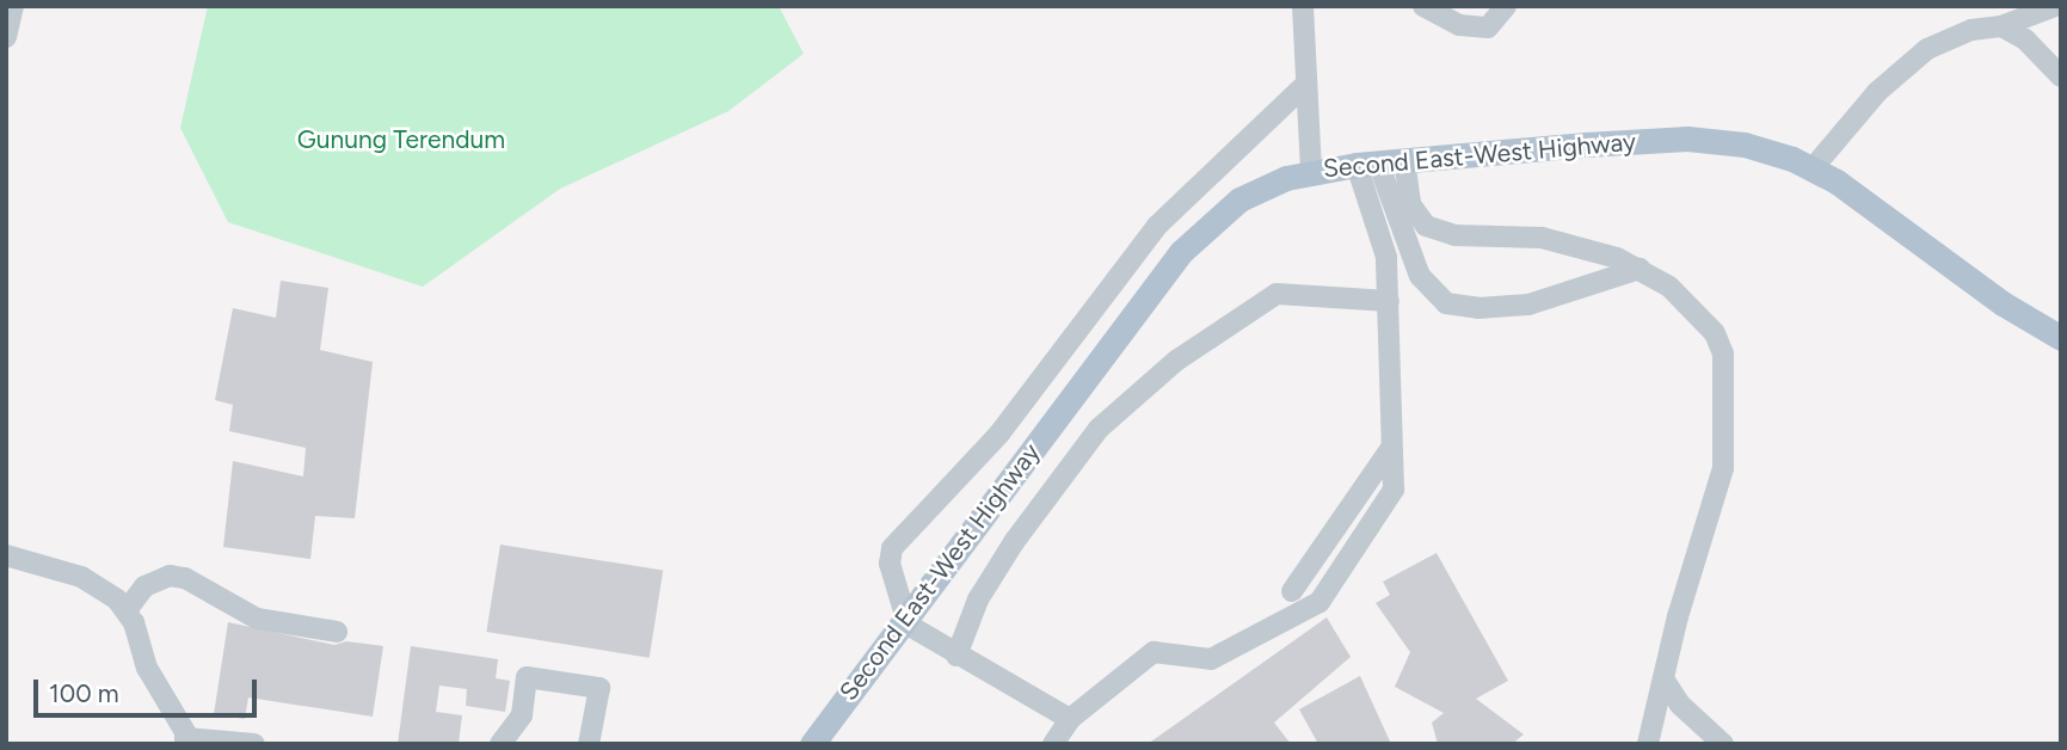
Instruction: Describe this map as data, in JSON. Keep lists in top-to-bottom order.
{
  "streets": {
    "main road": ["Second East-West Highway"]
  },
  "parks": ["Gunung Terendum"],
  "scale_bar": "100 m"
}
